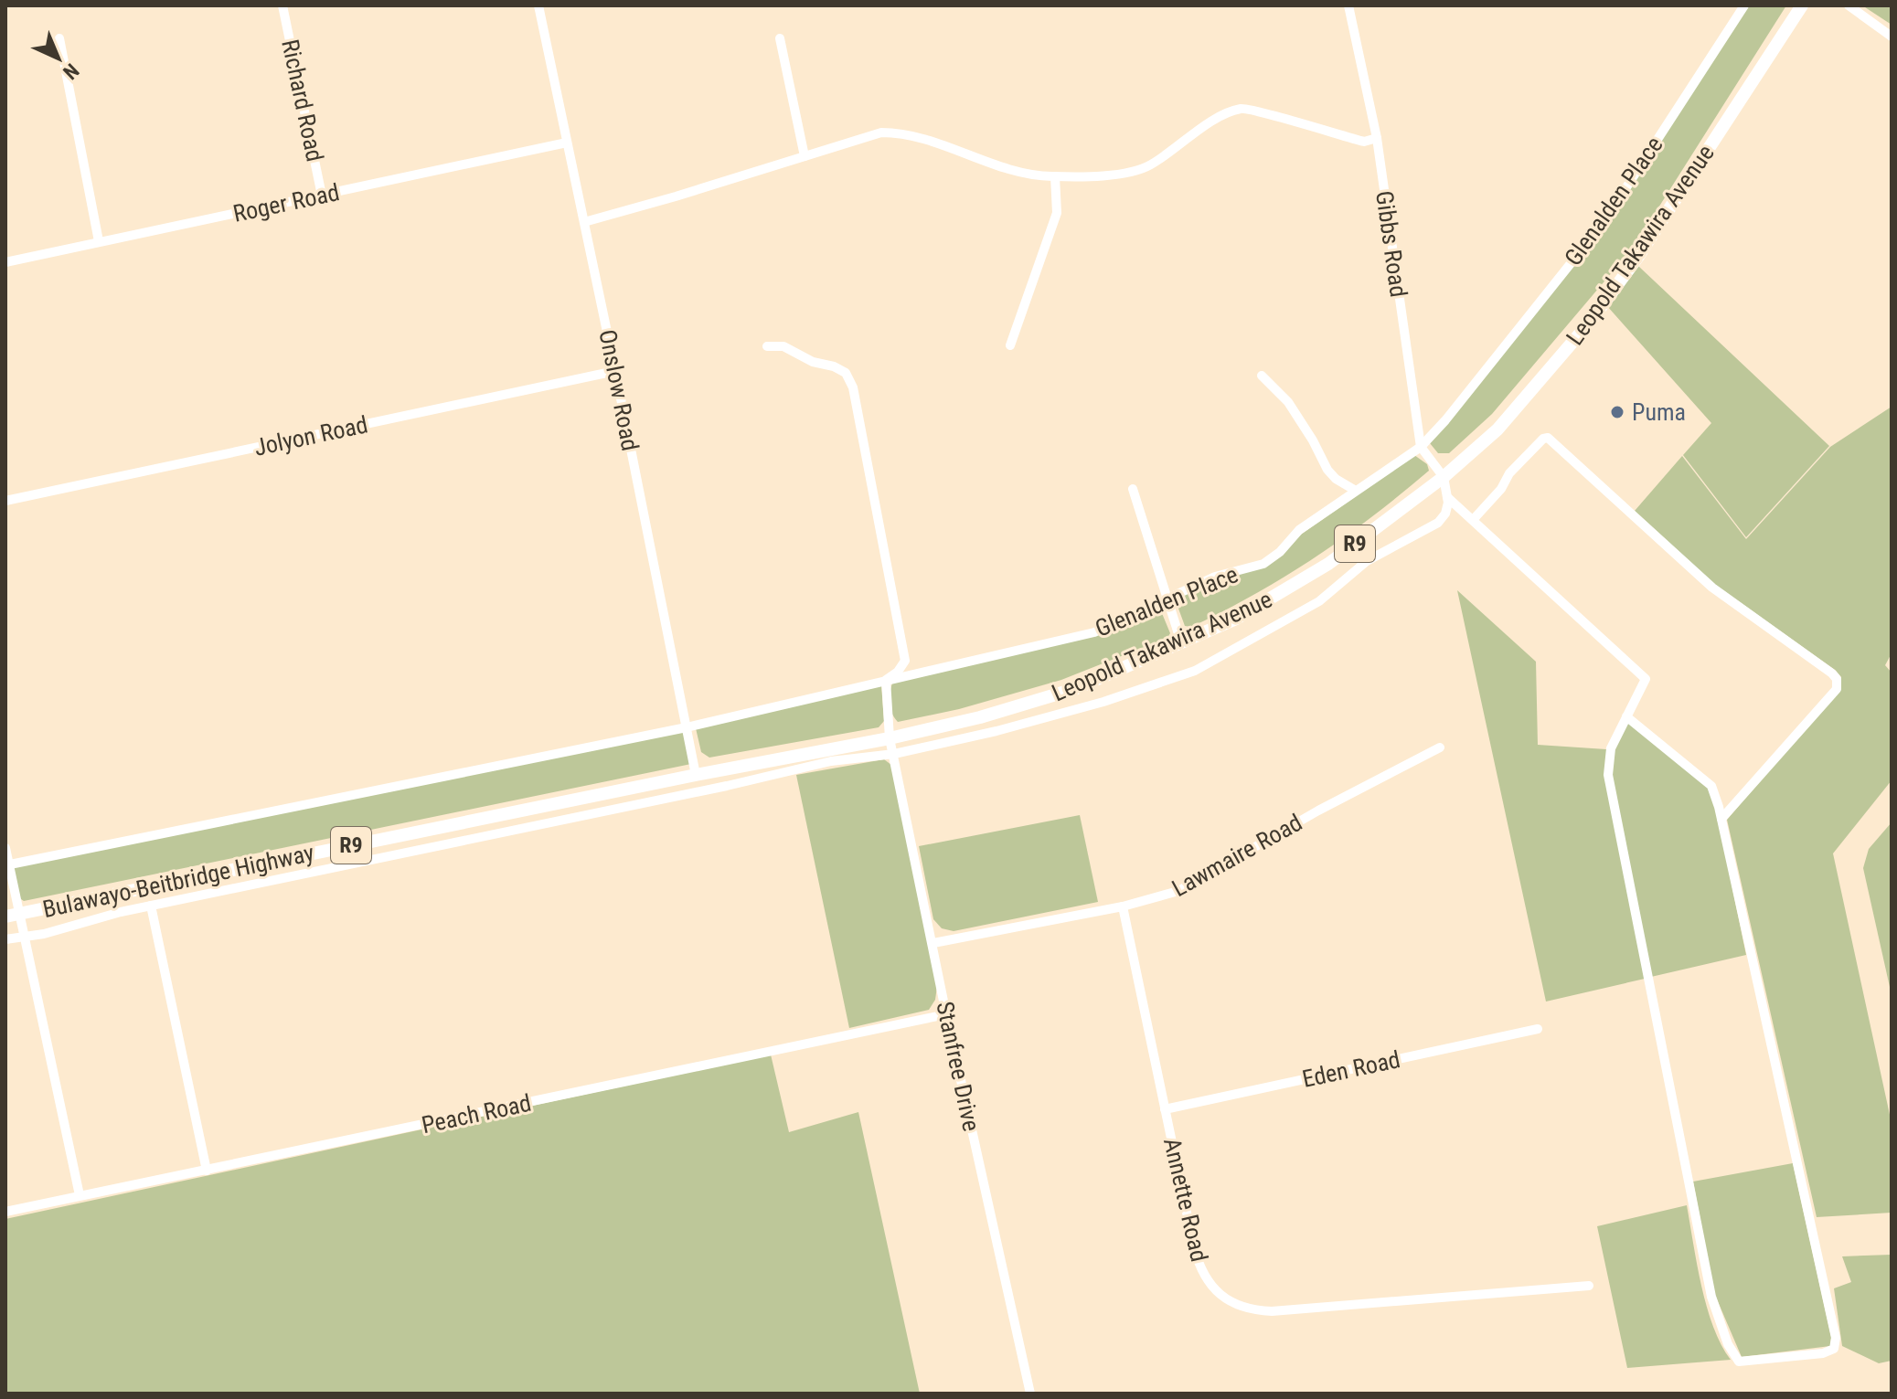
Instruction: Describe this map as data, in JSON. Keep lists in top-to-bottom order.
{
  "streets": {
    "highway": ["Leopold Takawira Avenue", "R9", "Bulawayo-Beitbridge Highway"],
    "street": [
      "Richard Road",
      "Glenalden Place",
      "Roger Road",
      "Gibbs Road",
      "Onslow Road",
      "Jolyon Road",
      "Lawmaire Road",
      "Stanfree Drive",
      "Eden Road",
      "Peach Road",
      "Annette Road"
    ]
  },
  "crossings": [
    ["Richard Road", "Roger Road"],
    ["Glenalden Place", "Gibbs Road"],
    ["Glenalden Place", "Onslow Road"],
    ["Glenalden Place", "Stanfree Drive"],
    ["Roger Road", "Onslow Road"],
    ["Gibbs Road", "Leopold Takawira Avenue"],
    ["Leopold Takawira Avenue", "Onslow Road"],
    ["Leopold Takawira Avenue", "Bulawayo-Beitbridge Highway"],
    ["Leopold Takawira Avenue", "Stanfree Drive"],
    ["Onslow Road", "Jolyon Road"],
    ["Onslow Road", "Bulawayo-Beitbridge Highway"],
    ["Lawmaire Road", "Stanfree Drive"],
    ["Lawmaire Road", "Annette Road"],
    ["Stanfree Drive", "Peach Road"],
    ["Eden Road", "Annette Road"]
  ],
  "places": ["Puma"],
  "north": "bottom right"
}
